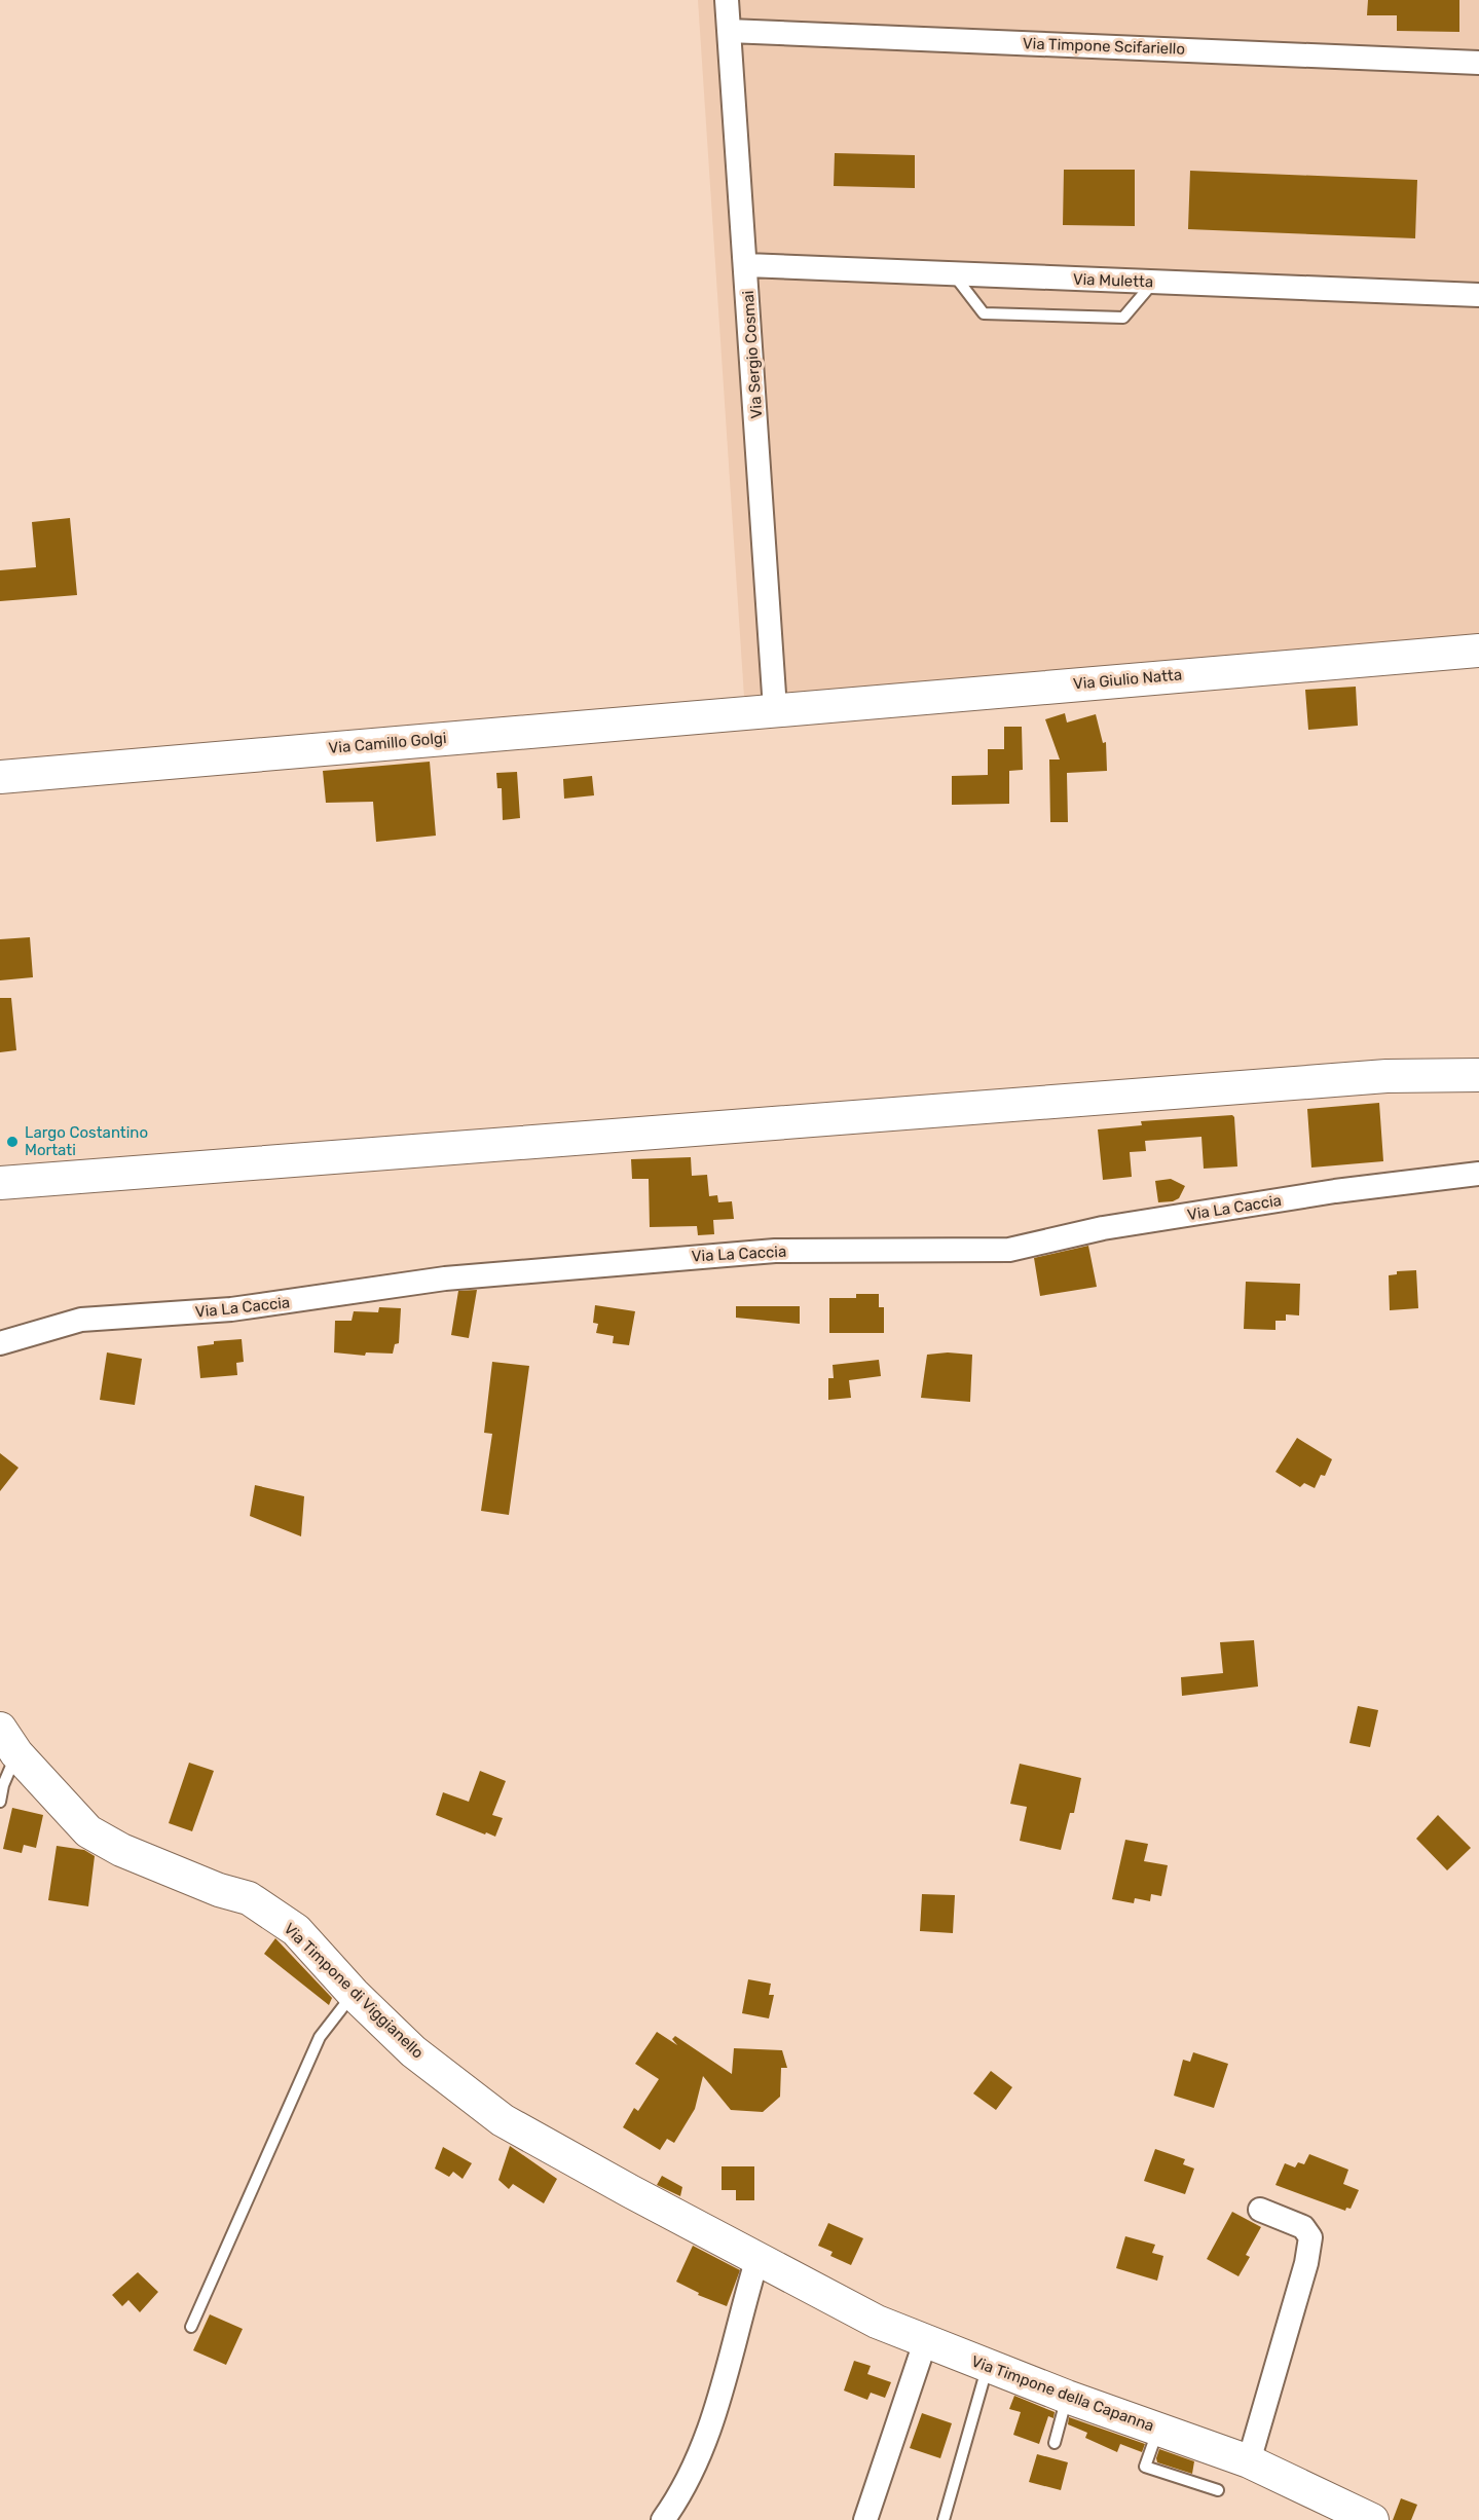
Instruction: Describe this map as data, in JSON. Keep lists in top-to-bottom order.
{
  "streets": {
    "street": [
      "Via Timpone Scifariello",
      "Via Muletta",
      "Via Sergio Cosmai",
      "Via Giulio Natta",
      "Via Camillo Golgi",
      "Via La Caccia",
      "Via Timpone di Viggianello",
      "Via Timpone della Capanna"
    ]
  },
  "crossings": [
    ["Via Timpone Scifariello", "Via Sergio Cosmai"],
    ["Via Muletta", "Via Sergio Cosmai"],
    ["Via Sergio Cosmai", "Via Giulio Natta"],
    ["Via Sergio Cosmai", "Via Camillo Golgi"],
    ["Via Giulio Natta", "Via Camillo Golgi"],
    ["Via Timpone di Viggianello", "Via Timpone della Capanna"]
  ],
  "places": ["Largo Costantino Mortati"]
}
